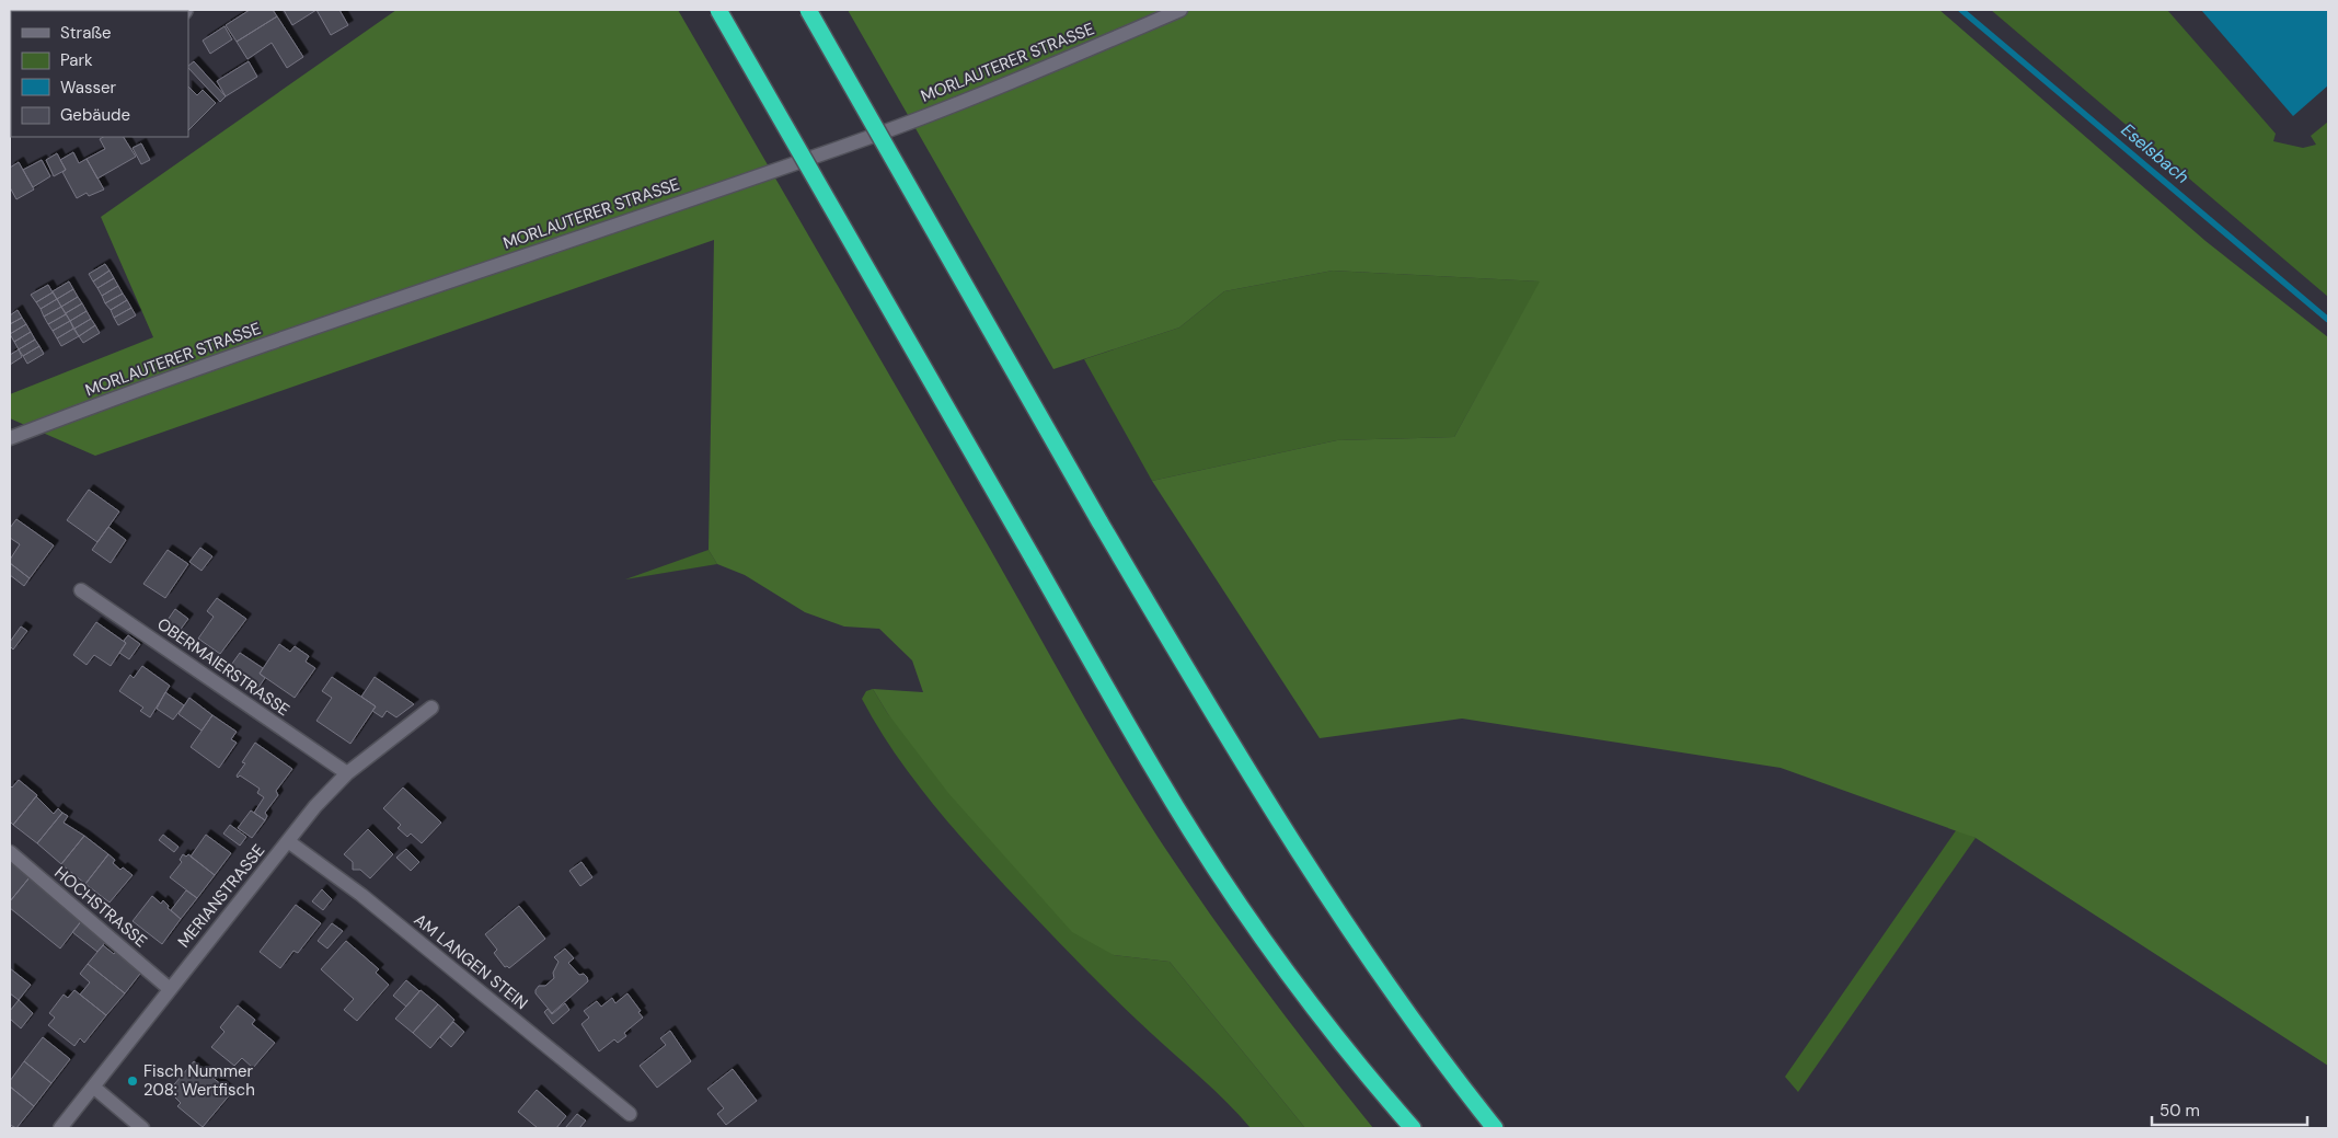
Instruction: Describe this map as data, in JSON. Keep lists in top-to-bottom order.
{
  "streets": {
    "street": [
      "MORLAUTERER STRASSE",
      "OBERMAIERSTRASSE",
      "MERIANSTRASSE",
      "HOCHSTRASSE",
      "AM LANGEN STEIN"
    ]
  },
  "crossings": [
    ["OBERMAIERSTRASSE", "MERIANSTRASSE"],
    ["MERIANSTRASSE", "HOCHSTRASSE"],
    ["MERIANSTRASSE", "AM LANGEN STEIN"]
  ],
  "water": ["Eselsbach"],
  "places": ["Fisch Nummer 208: Wertfisch"],
  "legend": [
    "Straße",
    "Park",
    "Wasser",
    "Gebäude"
  ],
  "scale_bar": "50 m"
}
